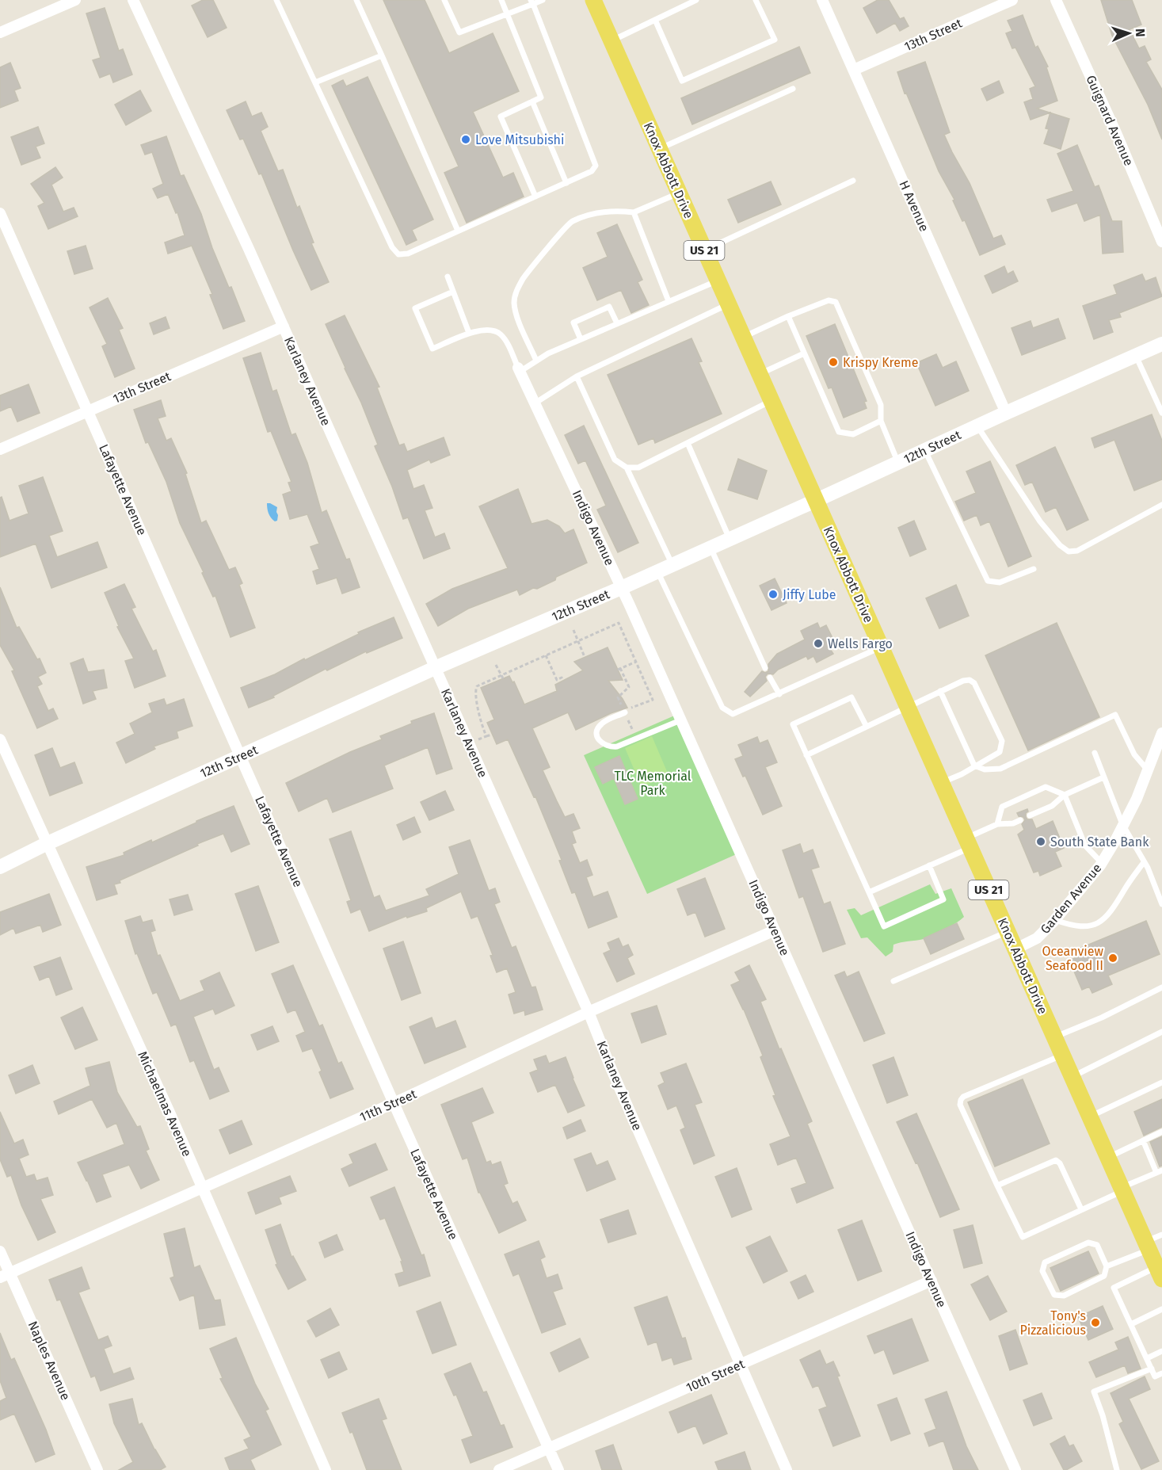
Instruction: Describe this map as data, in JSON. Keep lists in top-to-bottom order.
{
  "streets": {
    "main road": ["Knox Abbott Drive", "US 21", "12th Street"],
    "street": [
      "13th Street",
      "Guignard Avenue",
      "H Avenue",
      "Karlaney Avenue",
      "Lafayette Avenue",
      "Indigo Avenue",
      "Garden Avenue",
      "Michaelmas Avenue",
      "11th Street",
      "Naples Avenue",
      "10th Street"
    ]
  },
  "crossings": [
    ["13th Street", "H Avenue"],
    ["13th Street", "Karlaney Avenue"],
    ["13th Street", "Lafayette Avenue"],
    ["Knox Abbott Drive", "12th Street"],
    ["Knox Abbott Drive", "Garden Avenue"],
    ["H Avenue", "12th Street"],
    ["Karlaney Avenue", "12th Street"],
    ["Karlaney Avenue", "11th Street"],
    ["Karlaney Avenue", "10th Street"],
    ["12th Street", "Lafayette Avenue"],
    ["12th Street", "Indigo Avenue"],
    ["12th Street", "Michaelmas Avenue"],
    ["Lafayette Avenue", "11th Street"],
    ["Lafayette Avenue", "10th Street"],
    ["Indigo Avenue", "11th Street"],
    ["Indigo Avenue", "10th Street"],
    ["Michaelmas Avenue", "11th Street"],
    ["11th Street", "Naples Avenue"]
  ],
  "parks": ["TLC Memorial Park"],
  "places": [
    "Love Mitsubishi",
    "Krispy Kreme",
    "Jiffy Lube",
    "Wells Fargo",
    "South State Bank",
    "Oceanview Seafood II",
    "Tony's Pizzalicious"
  ],
  "north": "right"
}
